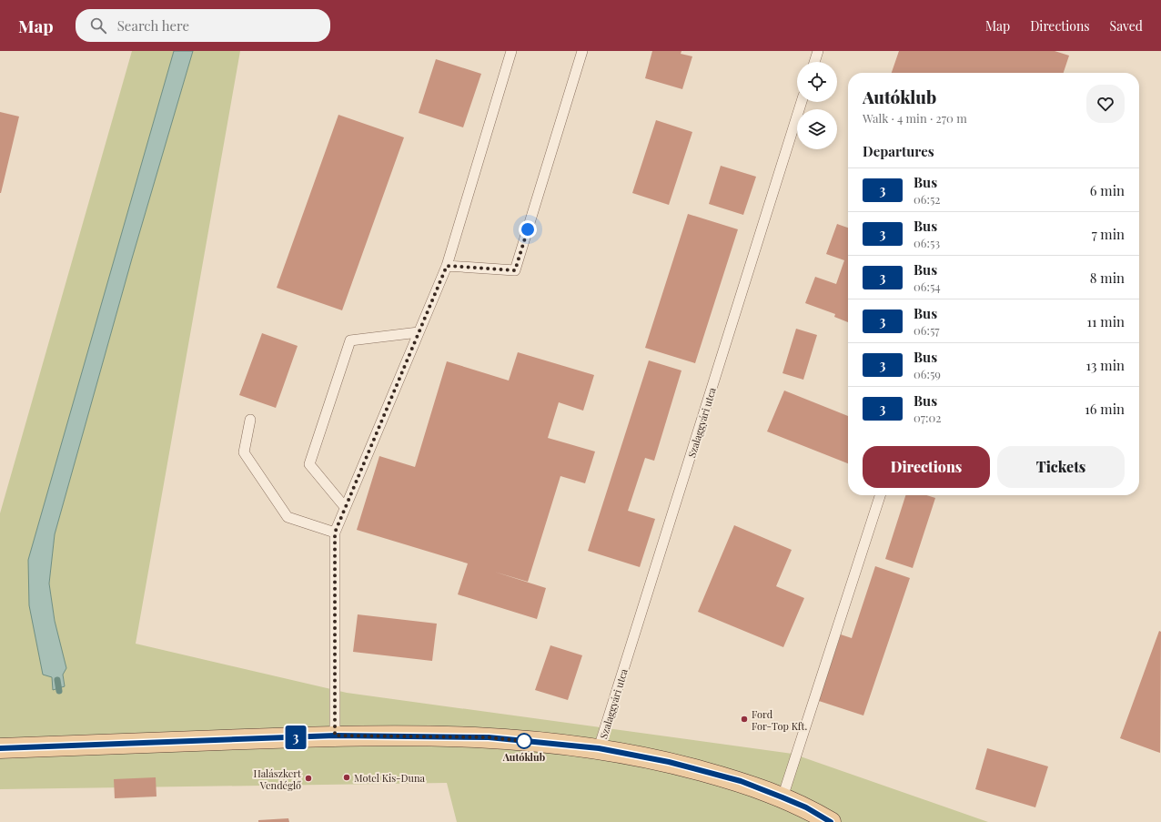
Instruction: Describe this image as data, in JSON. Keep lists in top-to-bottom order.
{
  "streets": {
    "lane": ["Szalaggyári utca"]
  },
  "places": [
    "Ford For-Top Kft.",
    "Autóklub",
    "Motel Kis-Duna",
    "Halászkert Vendéglő"
  ],
  "lines": ["bus line 3"],
  "page": {
    "header": "Map",
    "search": "Search here",
    "nav": ["Map", "Directions", "Saved"],
    "on_map": "3",
    "heading": [
      ["Autóklub", "Walk · 4 min · 270 m"],
      "Departures"
    ],
    "list": [
      {
        "mark": "3",
        "name": "Bus",
        "note": "06:52",
        "value": "6 min"
      },
      {
        "mark": "3",
        "name": "Bus",
        "note": "06:53",
        "value": "7 min"
      },
      {
        "mark": "3",
        "name": "Bus",
        "note": "06:54",
        "value": "8 min"
      },
      {
        "mark": "3",
        "name": "Bus",
        "note": "06:57",
        "value": "11 min"
      },
      {
        "mark": "3",
        "name": "Bus",
        "note": "06:59",
        "value": "13 min"
      },
      {
        "mark": "3",
        "name": "Bus",
        "note": "07:02",
        "value": "16 min"
      }
    ],
    "buttons": ["Directions", "Tickets"]
  }
}
